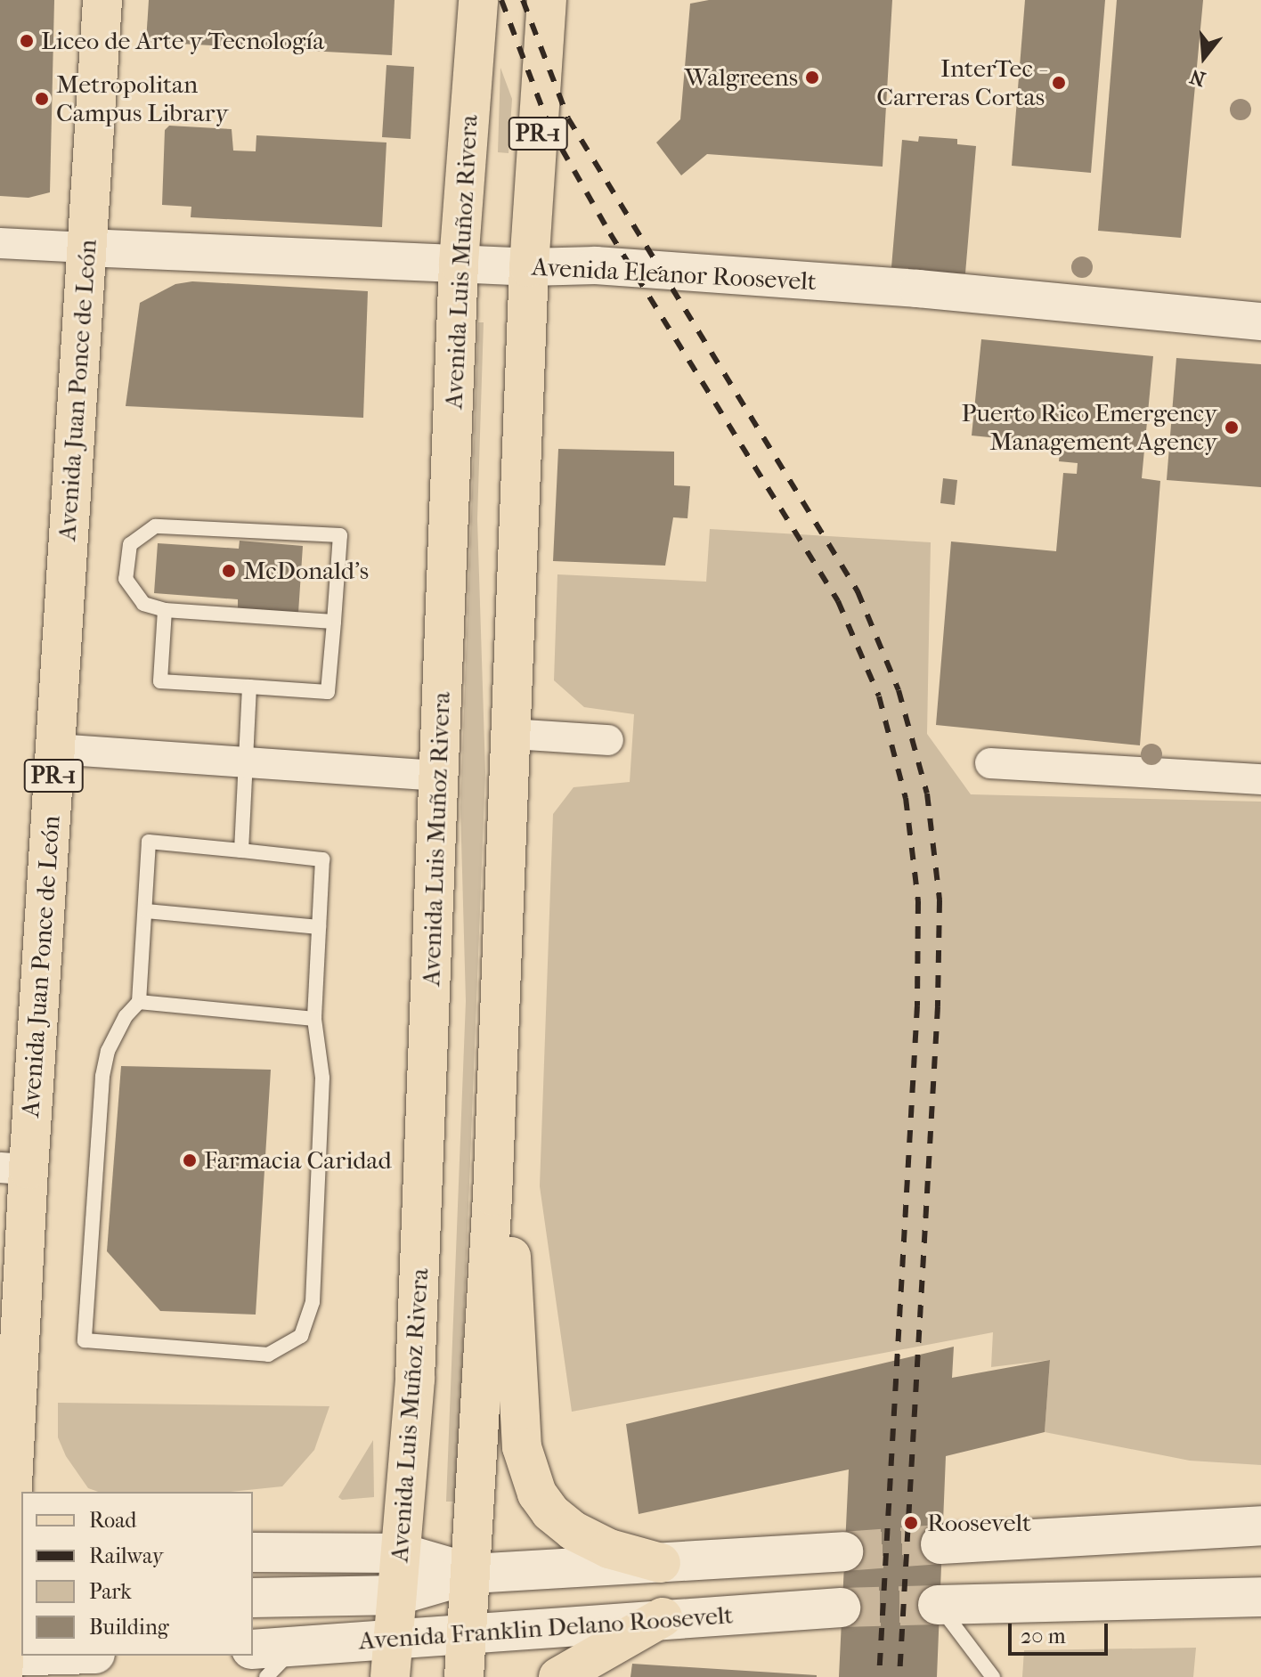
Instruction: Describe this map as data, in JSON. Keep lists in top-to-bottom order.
{
  "streets": {
    "main road": [
      "PR-1",
      "Avenida Luis Muñoz Rivera",
      "Avenida Juan Ponce de León",
      "Avenida Franklin Delano Roosevelt"
    ],
    "street": ["Avenida Eleanor Roosevelt"]
  },
  "crossings": [
    ["PR-1", "Avenida Eleanor Roosevelt"],
    ["PR-1", "Avenida Franklin Delano Roosevelt"],
    ["Avenida Luis Muñoz Rivera", "Avenida Eleanor Roosevelt"],
    ["Avenida Luis Muñoz Rivera", "Avenida Franklin Delano Roosevelt"],
    ["Avenida Eleanor Roosevelt", "Avenida Juan Ponce de León"]
  ],
  "places": [
    "Liceo de Arte y Tecnología",
    "Walgreens",
    "InterTec - Carreras Cortas",
    "Metropolitan Campus Library",
    "Puerto Rico Emergency Management Agency",
    "McDonald's",
    "Farmacia Caridad",
    "Roosevelt"
  ],
  "legend": [
    "Road",
    "Railway",
    "Park",
    "Building"
  ],
  "scale_bar": "20 m",
  "north": "bottom"
}
